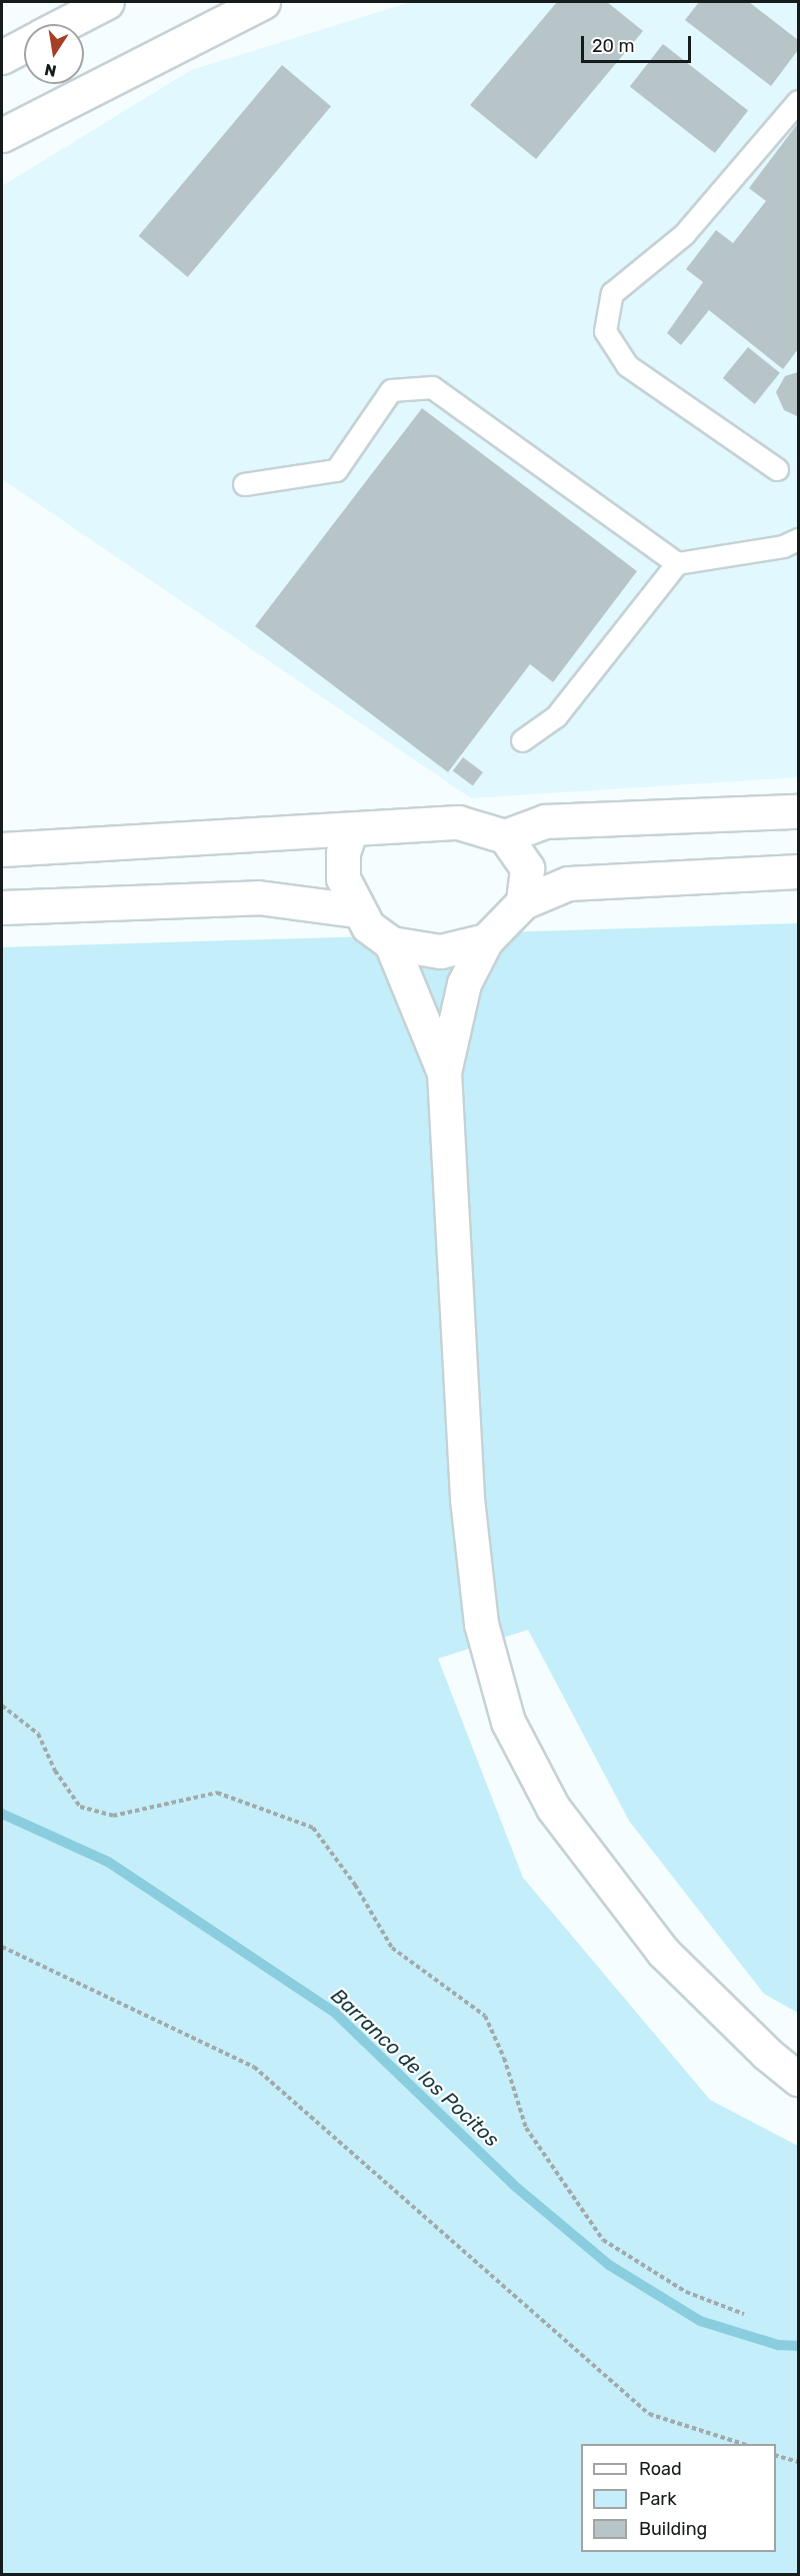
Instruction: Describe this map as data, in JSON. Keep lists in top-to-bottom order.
{
  "water": ["Barranco de los Pocitos"],
  "legend": ["Road", "Park", "Building"],
  "scale_bar": "20 m",
  "north": "bottom"
}
